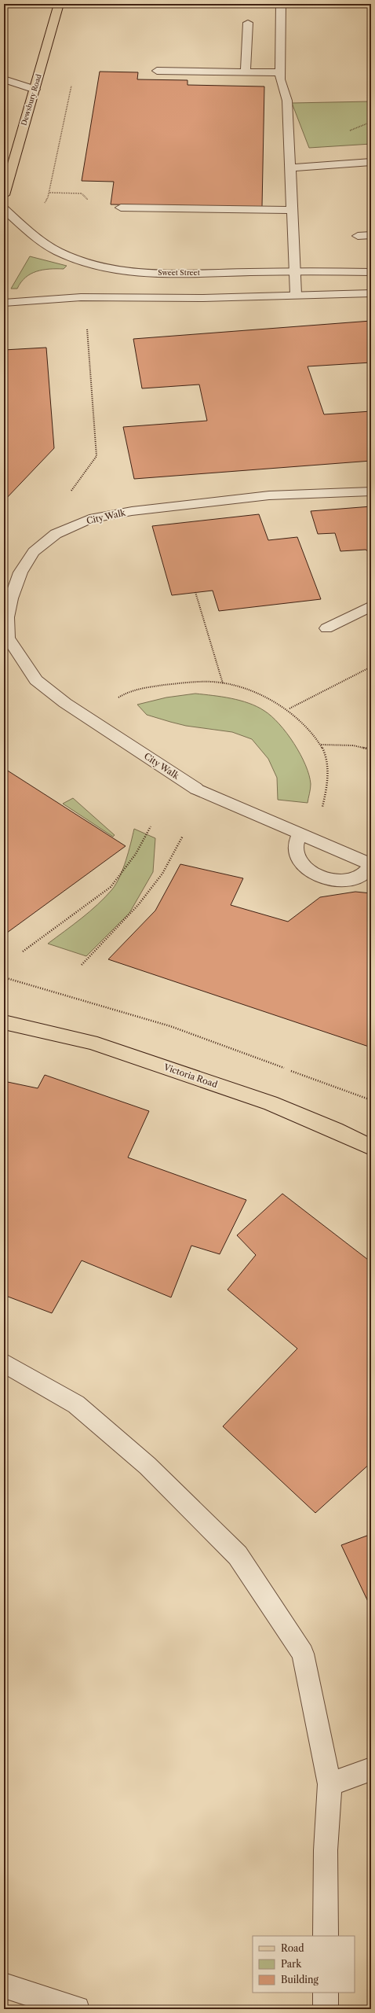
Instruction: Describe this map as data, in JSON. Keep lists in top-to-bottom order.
{
  "streets": {
    "main road": ["Dewsbury Road", "Victoria Road"],
    "street": ["Sweet Street", "City Walk"]
  },
  "legend": ["Road", "Park", "Building"]
}
